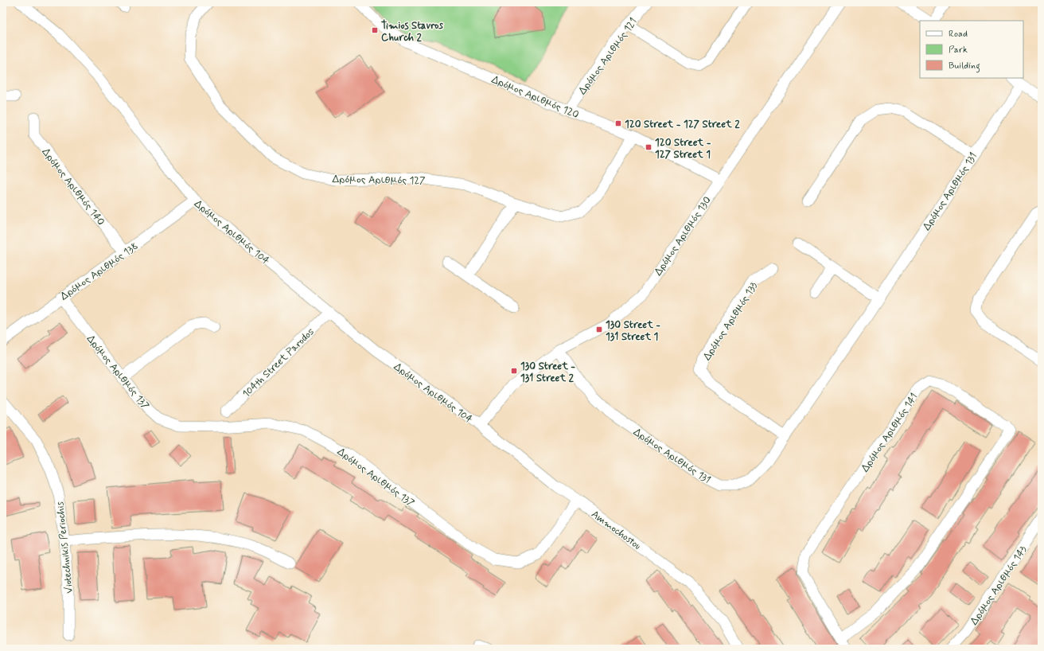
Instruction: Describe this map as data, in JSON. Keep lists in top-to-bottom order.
{
  "streets": {
    "street": [
      "Δρόμος Αριθμός 121",
      "Δρόμος Αριθμός 120",
      "Δρόμος Αριθμός 127",
      "Δρόμος Αριθμός 140",
      "Δρόμος Αριθμός 131",
      "Δρόμος Αριθμός 104",
      "Δρόμος Αριθμός 130",
      "Δρόμος Αριθμός 138",
      "Δρόμος Αριθμός 133",
      "104th Street Parodos",
      "Δρόμος Αριθμός 137",
      "Δρόμος Αριθμός 141",
      "Ammochostou",
      "Viotechnikis Periochis",
      "Δρόμος Αριθμός 143"
    ]
  },
  "crossings": [
    ["Δρόμος Αριθμός 121", "Δρόμος Αριθμός 120"],
    ["Δρόμος Αριθμός 120", "Δρόμος Αριθμός 127"],
    ["Δρόμος Αριθμός 120", "Δρόμος Αριθμός 130"],
    ["Δρόμος Αριθμός 140", "Δρόμος Αριθμός 138"],
    ["Δρόμος Αριθμός 131", "Δρόμος Αριθμός 130"],
    ["Δρόμος Αριθμός 131", "Δρόμος Αριθμός 133"],
    ["Δρόμος Αριθμός 104", "Δρόμος Αριθμός 130"],
    ["Δρόμος Αριθμός 104", "Δρόμος Αριθμός 138"],
    ["Δρόμος Αριθμός 104", "104th Street Parodos"],
    ["Δρόμος Αριθμός 104", "Ammochostou"],
    ["Δρόμος Αριθμός 130", "Ammochostou"],
    ["Δρόμος Αριθμός 138", "Δρόμος Αριθμός 137"],
    ["Δρόμος Αριθμός 137", "Ammochostou"]
  ],
  "places": {
    "transit": [
      "Timios Stavros Church 2",
      "120 Street - 127 Street 2",
      "120 Street - 127 Street 1",
      "130 Street - 131 Street 1",
      "130 Street - 131 Street 2"
    ]
  },
  "legend": ["Road", "Park", "Building"]
}
